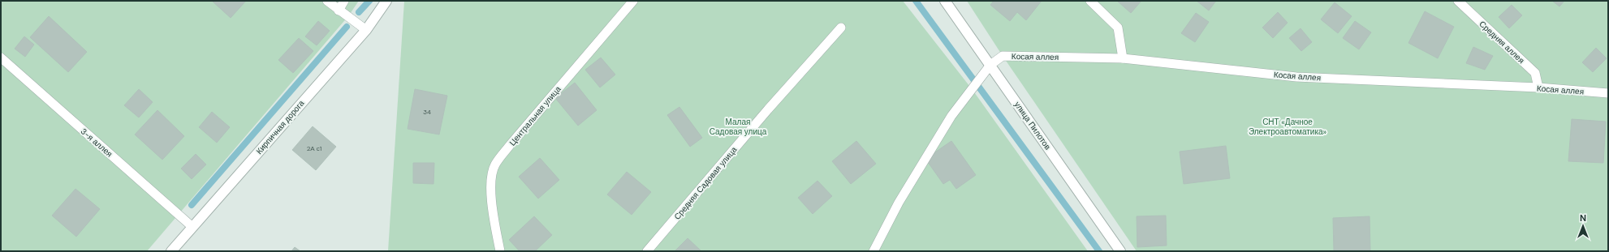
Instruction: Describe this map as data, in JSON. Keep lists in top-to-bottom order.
{
  "streets": {
    "street": ["улица Пилотов", "Кирпичная дорога"],
    "lane": [
      "Средняя аллея",
      "Косая аллея",
      "Центральная улица",
      "3-я аллея",
      "Средняя Садовая улица"
    ]
  },
  "crossings": [
    ["Средняя аллея", "Косая аллея"],
    ["Косая аллея", "улица Пилотов"],
    ["Кирпичная дорога", "3-я аллея"]
  ],
  "parks": ["Малая Садовая улица", "СНТ «Дачное Электроавтоматика»"],
  "house_numbers": ["34", "2А с1"],
  "north": "top"
}
